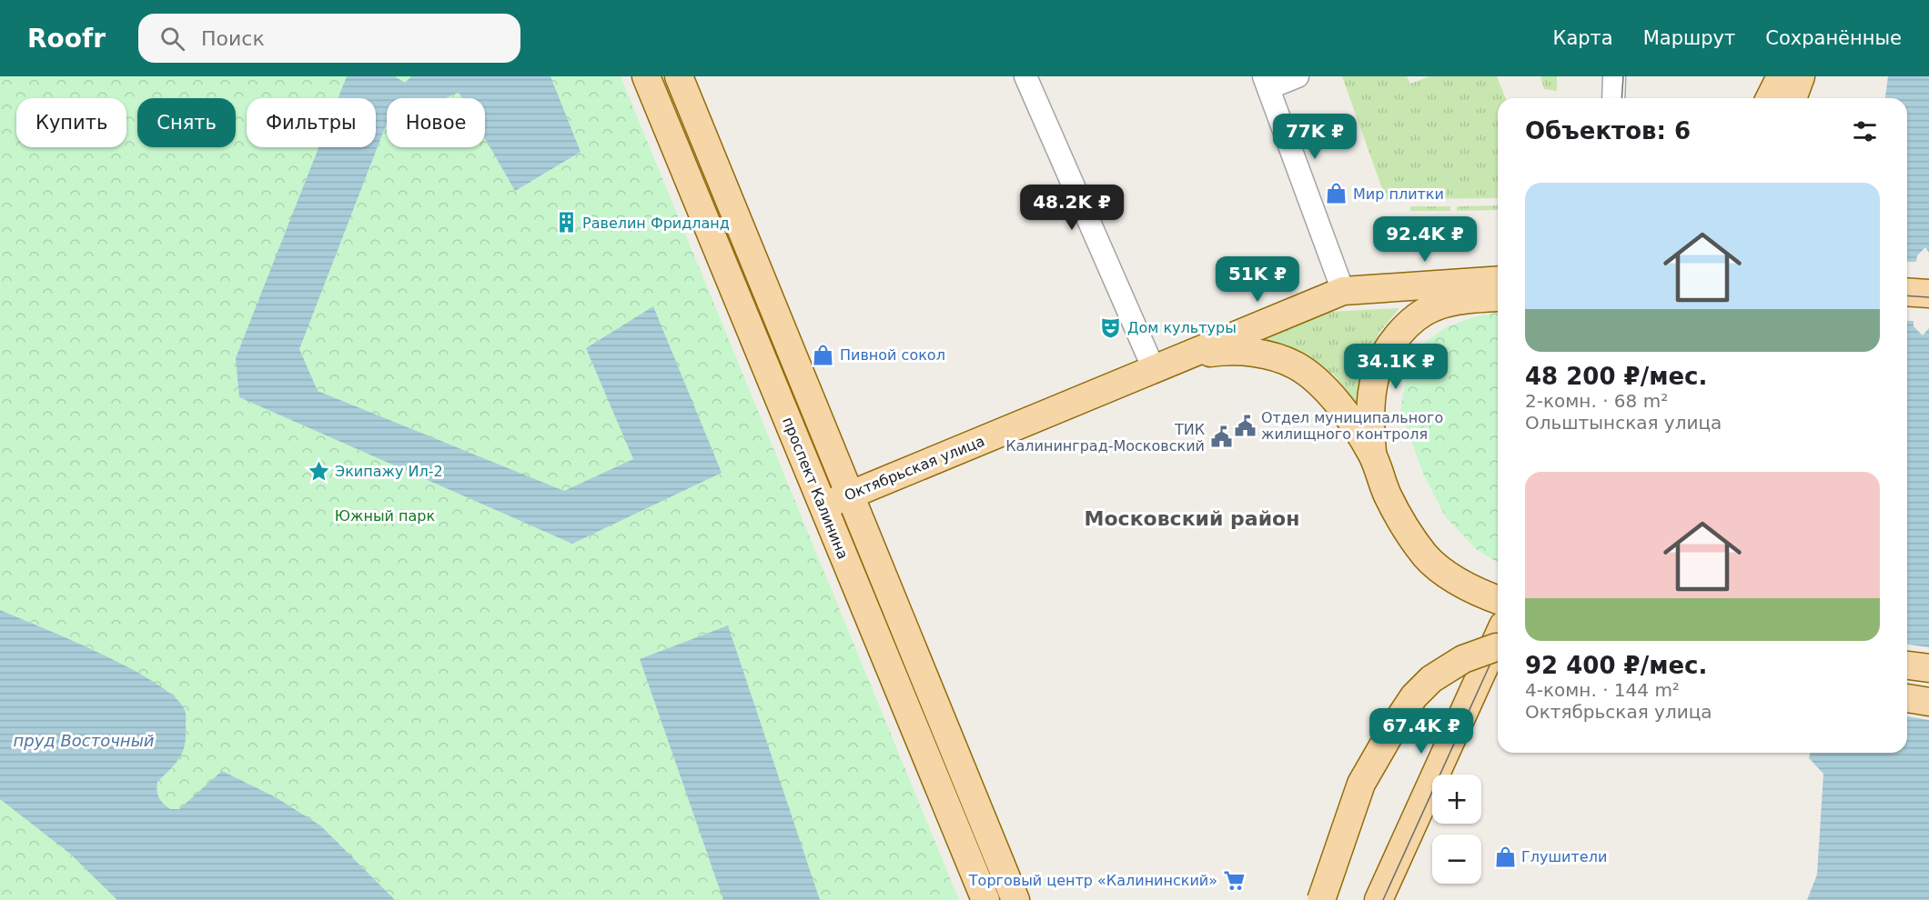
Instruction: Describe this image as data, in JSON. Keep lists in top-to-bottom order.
{
  "streets": {
    "main road": ["Октябрьская улица", "проспект Калинина"]
  },
  "crossings": [
    ["Октябрьская улица", "проспект Калинина"]
  ],
  "districts": ["Московский район"],
  "water": ["пруд Восточный"],
  "parks": ["Южный парк"],
  "places": {
    "shop": ["Мир плитки", "Пивной сокол", "Глушители"],
    "building": ["Равелин Фридланд"],
    "theatre": ["Дом культуры"],
    "public building": ["Отдел муниципального жилищного контроля", "ТИК Калининград-Московский"],
    "place": ["Экипажу Ил-2"],
    "supermarket": ["Торговый центр «Калининский»"]
  },
  "page": {
    "header": "Roofr",
    "search": "Поиск",
    "nav": ["Карта", "Маршрут", "Сохранённые"],
    "chip": [
      "Купить",
      "Снять",
      "Фильтры",
      "Новое"
    ],
    "heading": "Объектов: 6",
    "price": [
      "77K ₽",
      "48.2K ₽",
      "92.4K ₽",
      "51K ₽",
      "34.1K ₽",
      "67.4K ₽"
    ],
    "list": [
      {
        "name": "48 200 ₽/мес.",
        "note": "2-комн. · 68 m² · Ольштынская улица"
      },
      {
        "name": "92 400 ₽/мес.",
        "note": "4-комн. · 144 m² · Октябрьская улица"
      }
    ],
    "map_buttons": ["+", "−"]
  }
}
